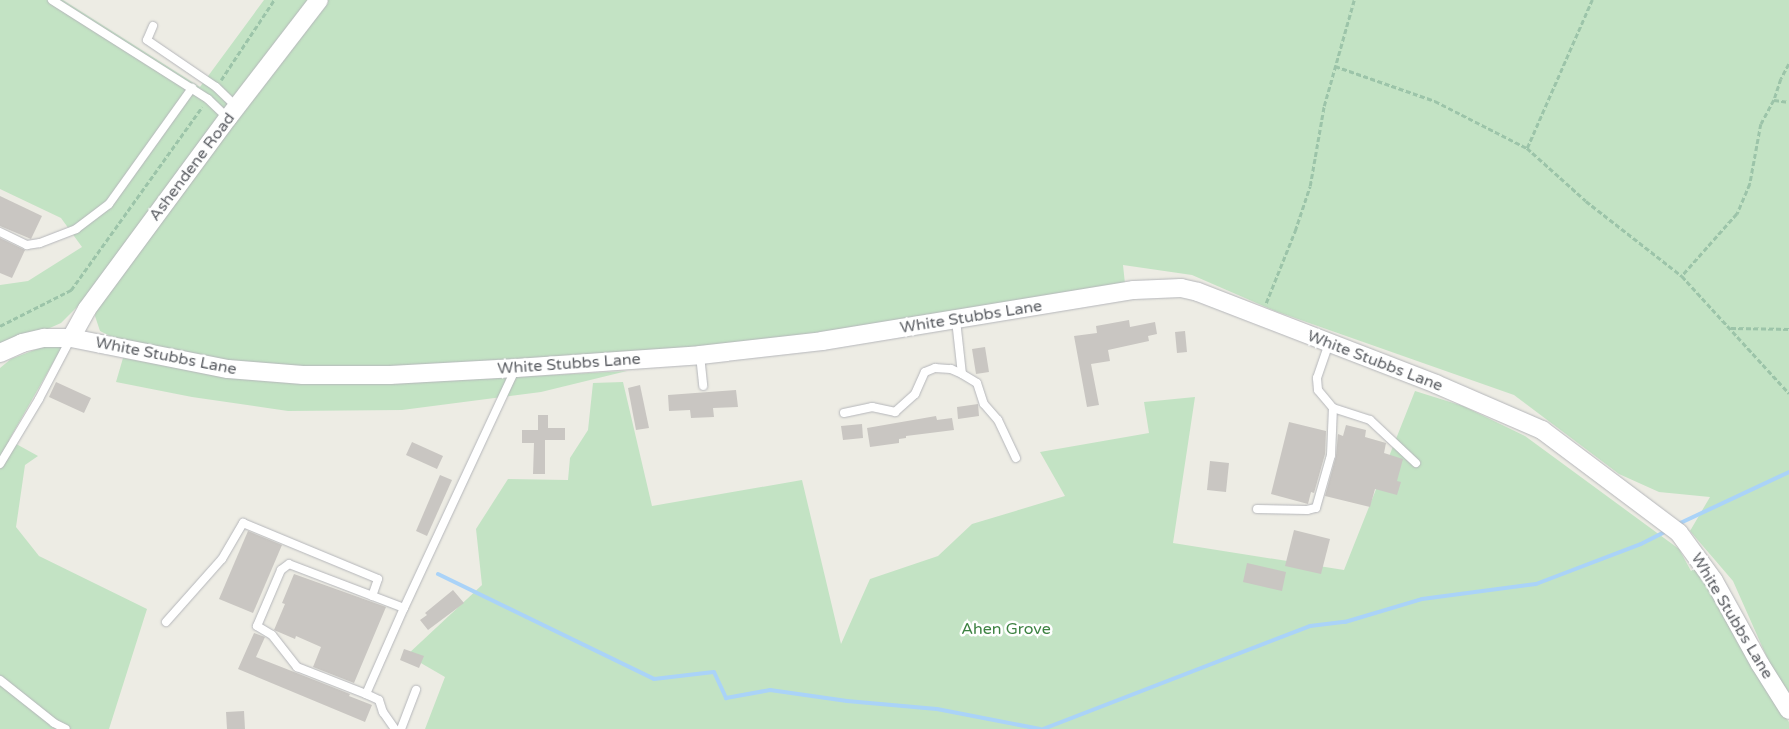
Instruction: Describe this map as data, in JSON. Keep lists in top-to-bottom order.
{
  "streets": {
    "street": ["Ashendene Road", "White Stubbs Lane"]
  },
  "crossings": [
    ["Ashendene Road", "White Stubbs Lane"]
  ],
  "parks": ["Ahen Grove"]
}
